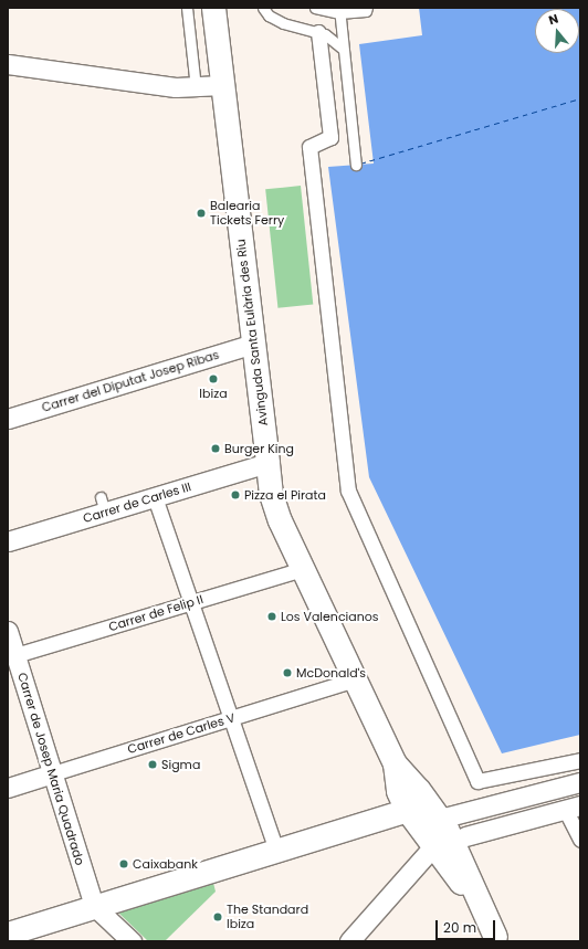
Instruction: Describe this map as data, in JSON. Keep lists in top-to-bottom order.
{
  "streets": {
    "street": [
      "Avinguda Santa Eulària des Riu",
      "Carrer del Diputat Josep Ribas",
      "Carrer de Carles III",
      "Carrer de Felip II",
      "Carrer de Carles V",
      "Carrer de Josep Maria Quadrado"
    ]
  },
  "crossings": [
    ["Avinguda Santa Eulària des Riu", "Carrer del Diputat Josep Ribas"],
    ["Avinguda Santa Eulària des Riu", "Carrer de Carles III"],
    ["Avinguda Santa Eulària des Riu", "Carrer de Felip II"],
    ["Avinguda Santa Eulària des Riu", "Carrer de Carles V"],
    ["Carrer de Felip II", "Carrer de Josep Maria Quadrado"],
    ["Carrer de Carles V", "Carrer de Josep Maria Quadrado"]
  ],
  "places": [
    "Balearia Tickets Ferry",
    "Ibiza",
    "Burger King",
    "Pizza el Pirata",
    "Los Valencianos",
    "McDonald's",
    "Sigma",
    "Caixabank",
    "The Standard Ibiza"
  ],
  "scale_bar": "20 m",
  "north": "top"
}
